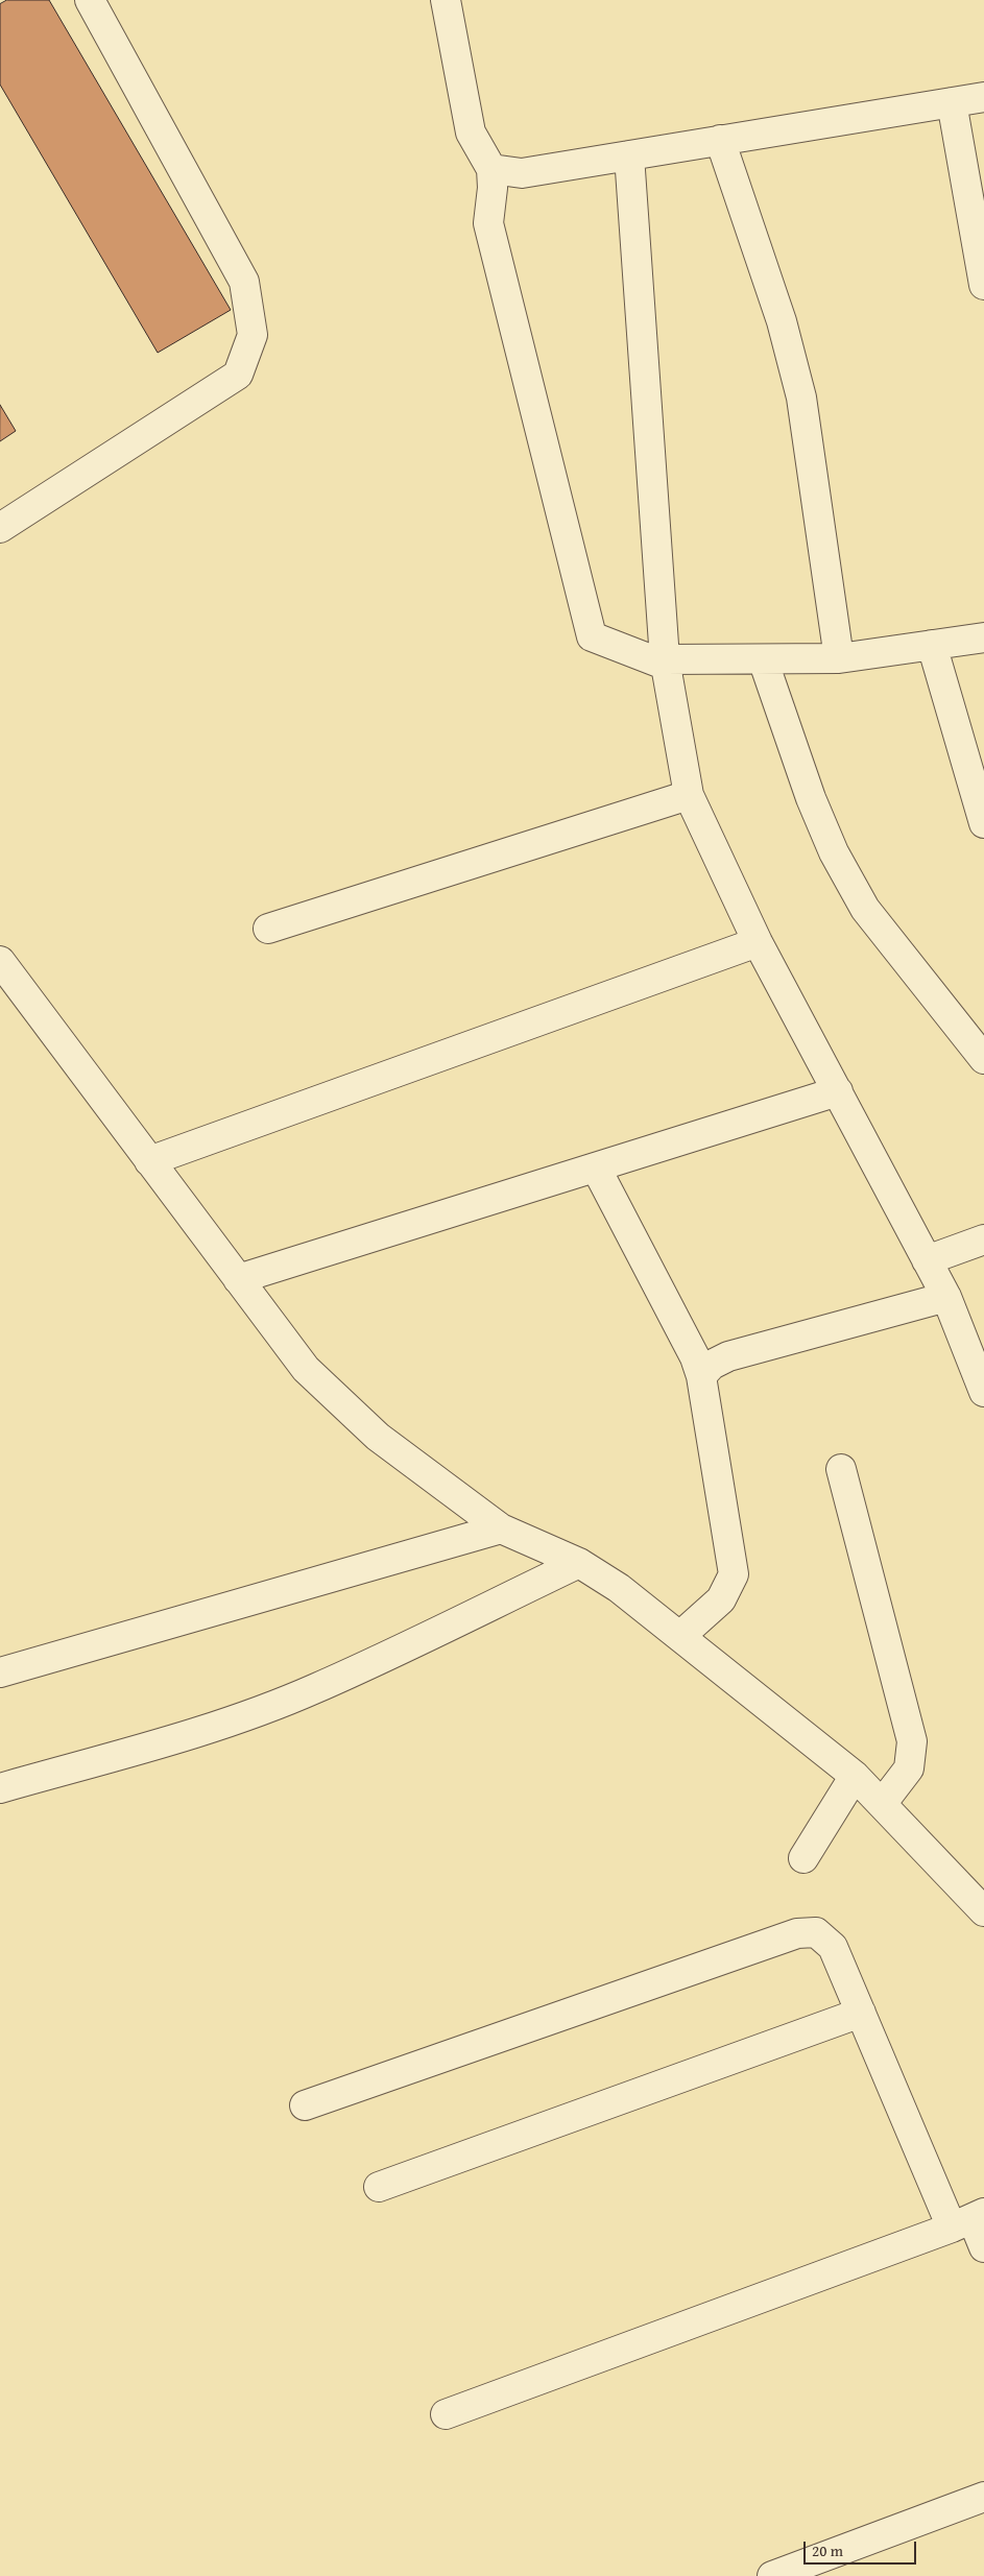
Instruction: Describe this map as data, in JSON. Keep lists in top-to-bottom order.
{
  "scale_bar": "20 m"
}
